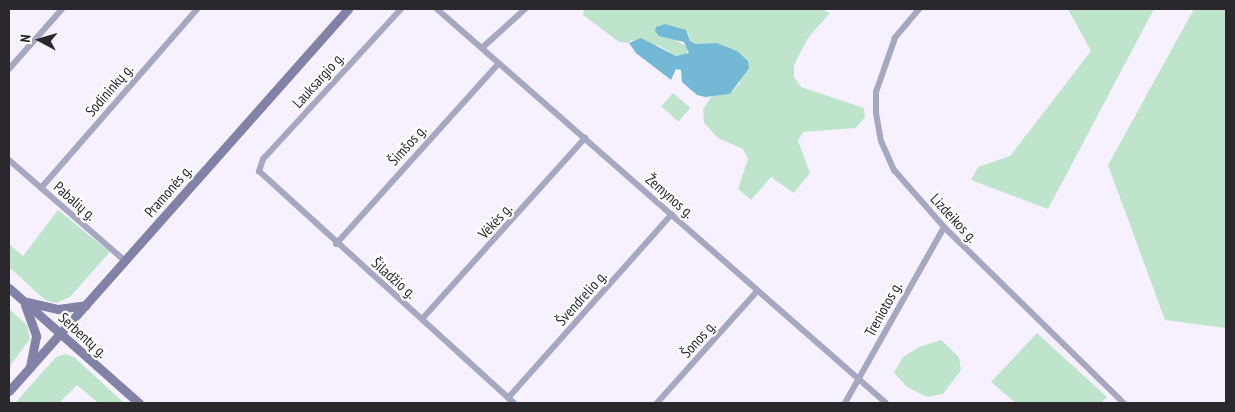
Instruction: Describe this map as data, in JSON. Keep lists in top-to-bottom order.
{
  "streets": {
    "main road": ["Pramonės g.", "Serbentų g."],
    "street": [
      "Lauksargio g.",
      "Sodininkų g.",
      "Šimšos g.",
      "Žemynos g.",
      "Pabalių g.",
      "Lizdeikos g.",
      "Vėkės g.",
      "Šiladžio g.",
      "Švendrelio g.",
      "Treniotos g.",
      "Šonos g."
    ]
  },
  "crossings": [
    ["Lauksargio g.", "Šiladžio g."],
    ["Sodininkų g.", "Pabalių g."],
    ["Šimšos g.", "Žemynos g."],
    ["Šimšos g.", "Šiladžio g."],
    ["Pramonės g.", "Pabalių g."],
    ["Pramonės g.", "Serbentų g."],
    ["Žemynos g.", "Vėkės g."],
    ["Žemynos g.", "Švendrelio g."],
    ["Žemynos g.", "Treniotos g."],
    ["Žemynos g.", "Šonos g."],
    ["Lizdeikos g.", "Treniotos g."],
    ["Vėkės g.", "Šiladžio g."],
    ["Šiladžio g.", "Švendrelio g."]
  ],
  "north": "left"
}
